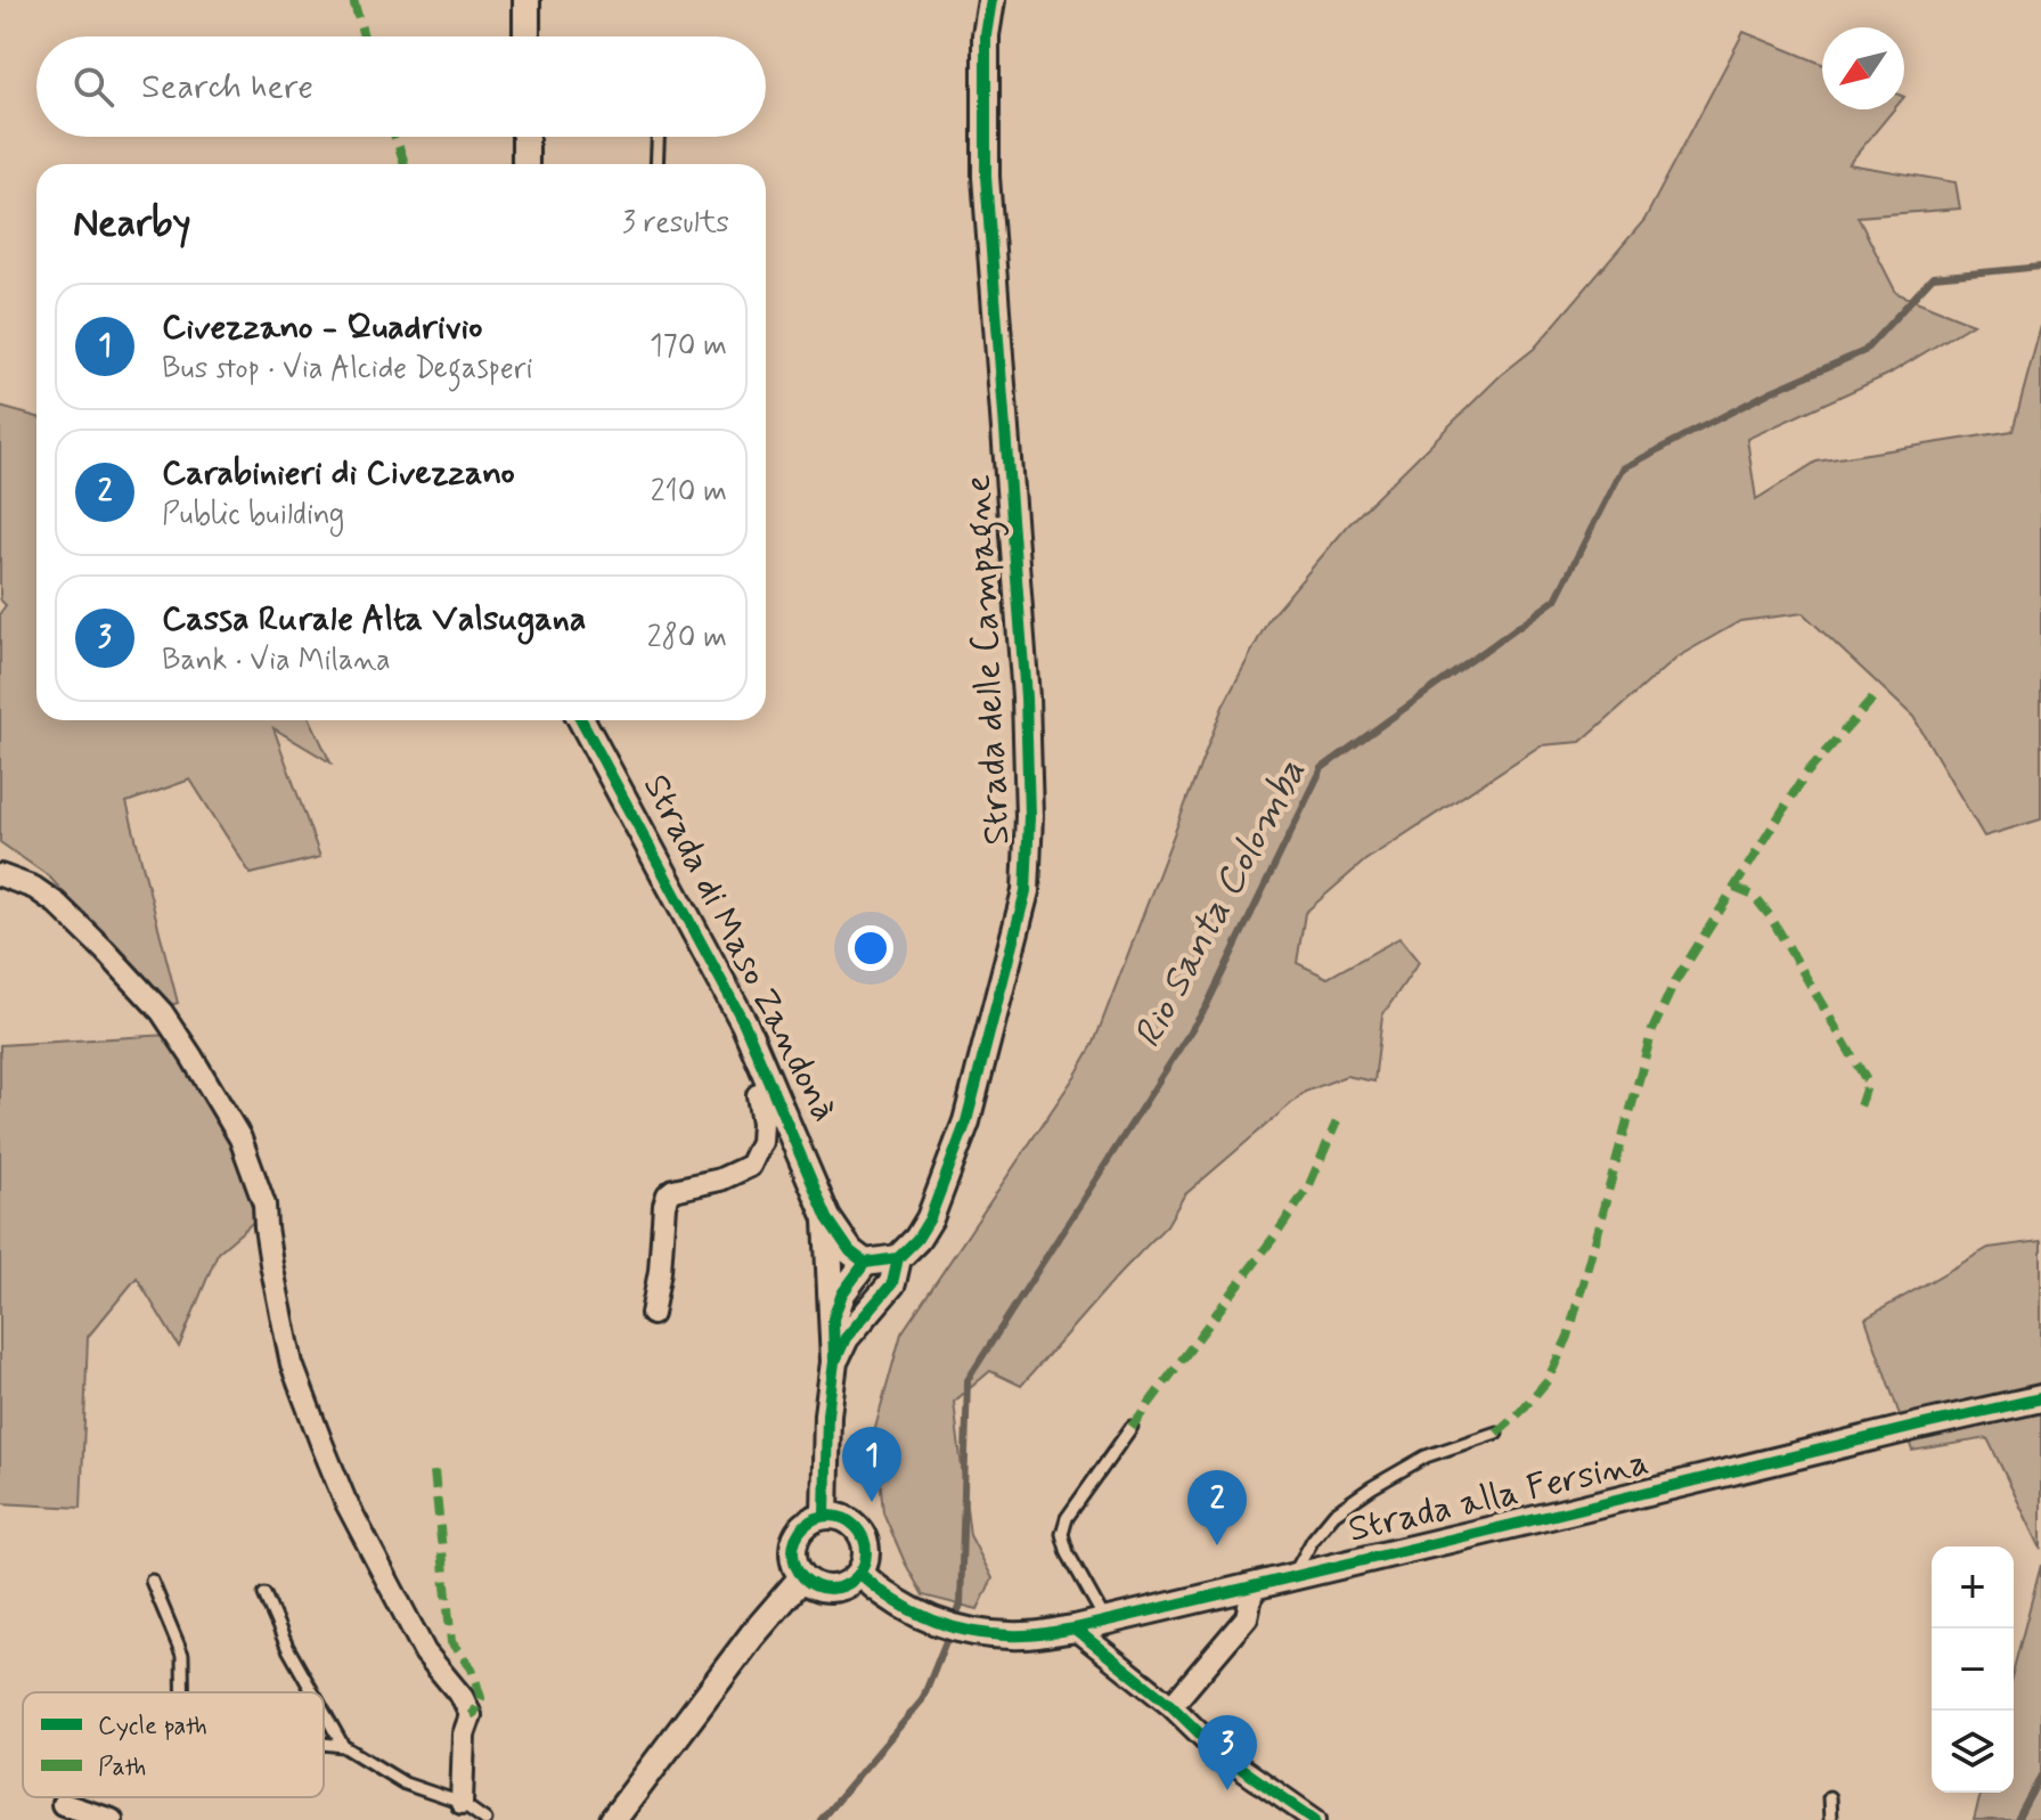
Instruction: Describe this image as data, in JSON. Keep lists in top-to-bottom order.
{
  "streets": {
    "street": ["Strada delle Campagne", "Strada di Maso Zandonà", "Strada alla Fersina"]
  },
  "water": ["Rio Santa Colomba"],
  "legend": ["Cycle path", "Path"],
  "north": "bottom left",
  "page": {
    "search": "Search here",
    "heading": ["Nearby", "3 results"],
    "list": [
      {
        "mark": "1",
        "name": "Civezzano - Quadrivio",
        "note": "Bus stop · Via Alcide Degasperi",
        "value": "170 m"
      },
      {
        "mark": "2",
        "name": "Carabinieri di Civezzano",
        "note": "Public building",
        "value": "210 m"
      },
      {
        "mark": "3",
        "name": "Cassa Rurale Alta Valsugana",
        "note": "Bank · Via Milana",
        "value": "280 m"
      }
    ],
    "pins": ["1", "2", "3"],
    "map_buttons": ["+", "−"]
  }
}
